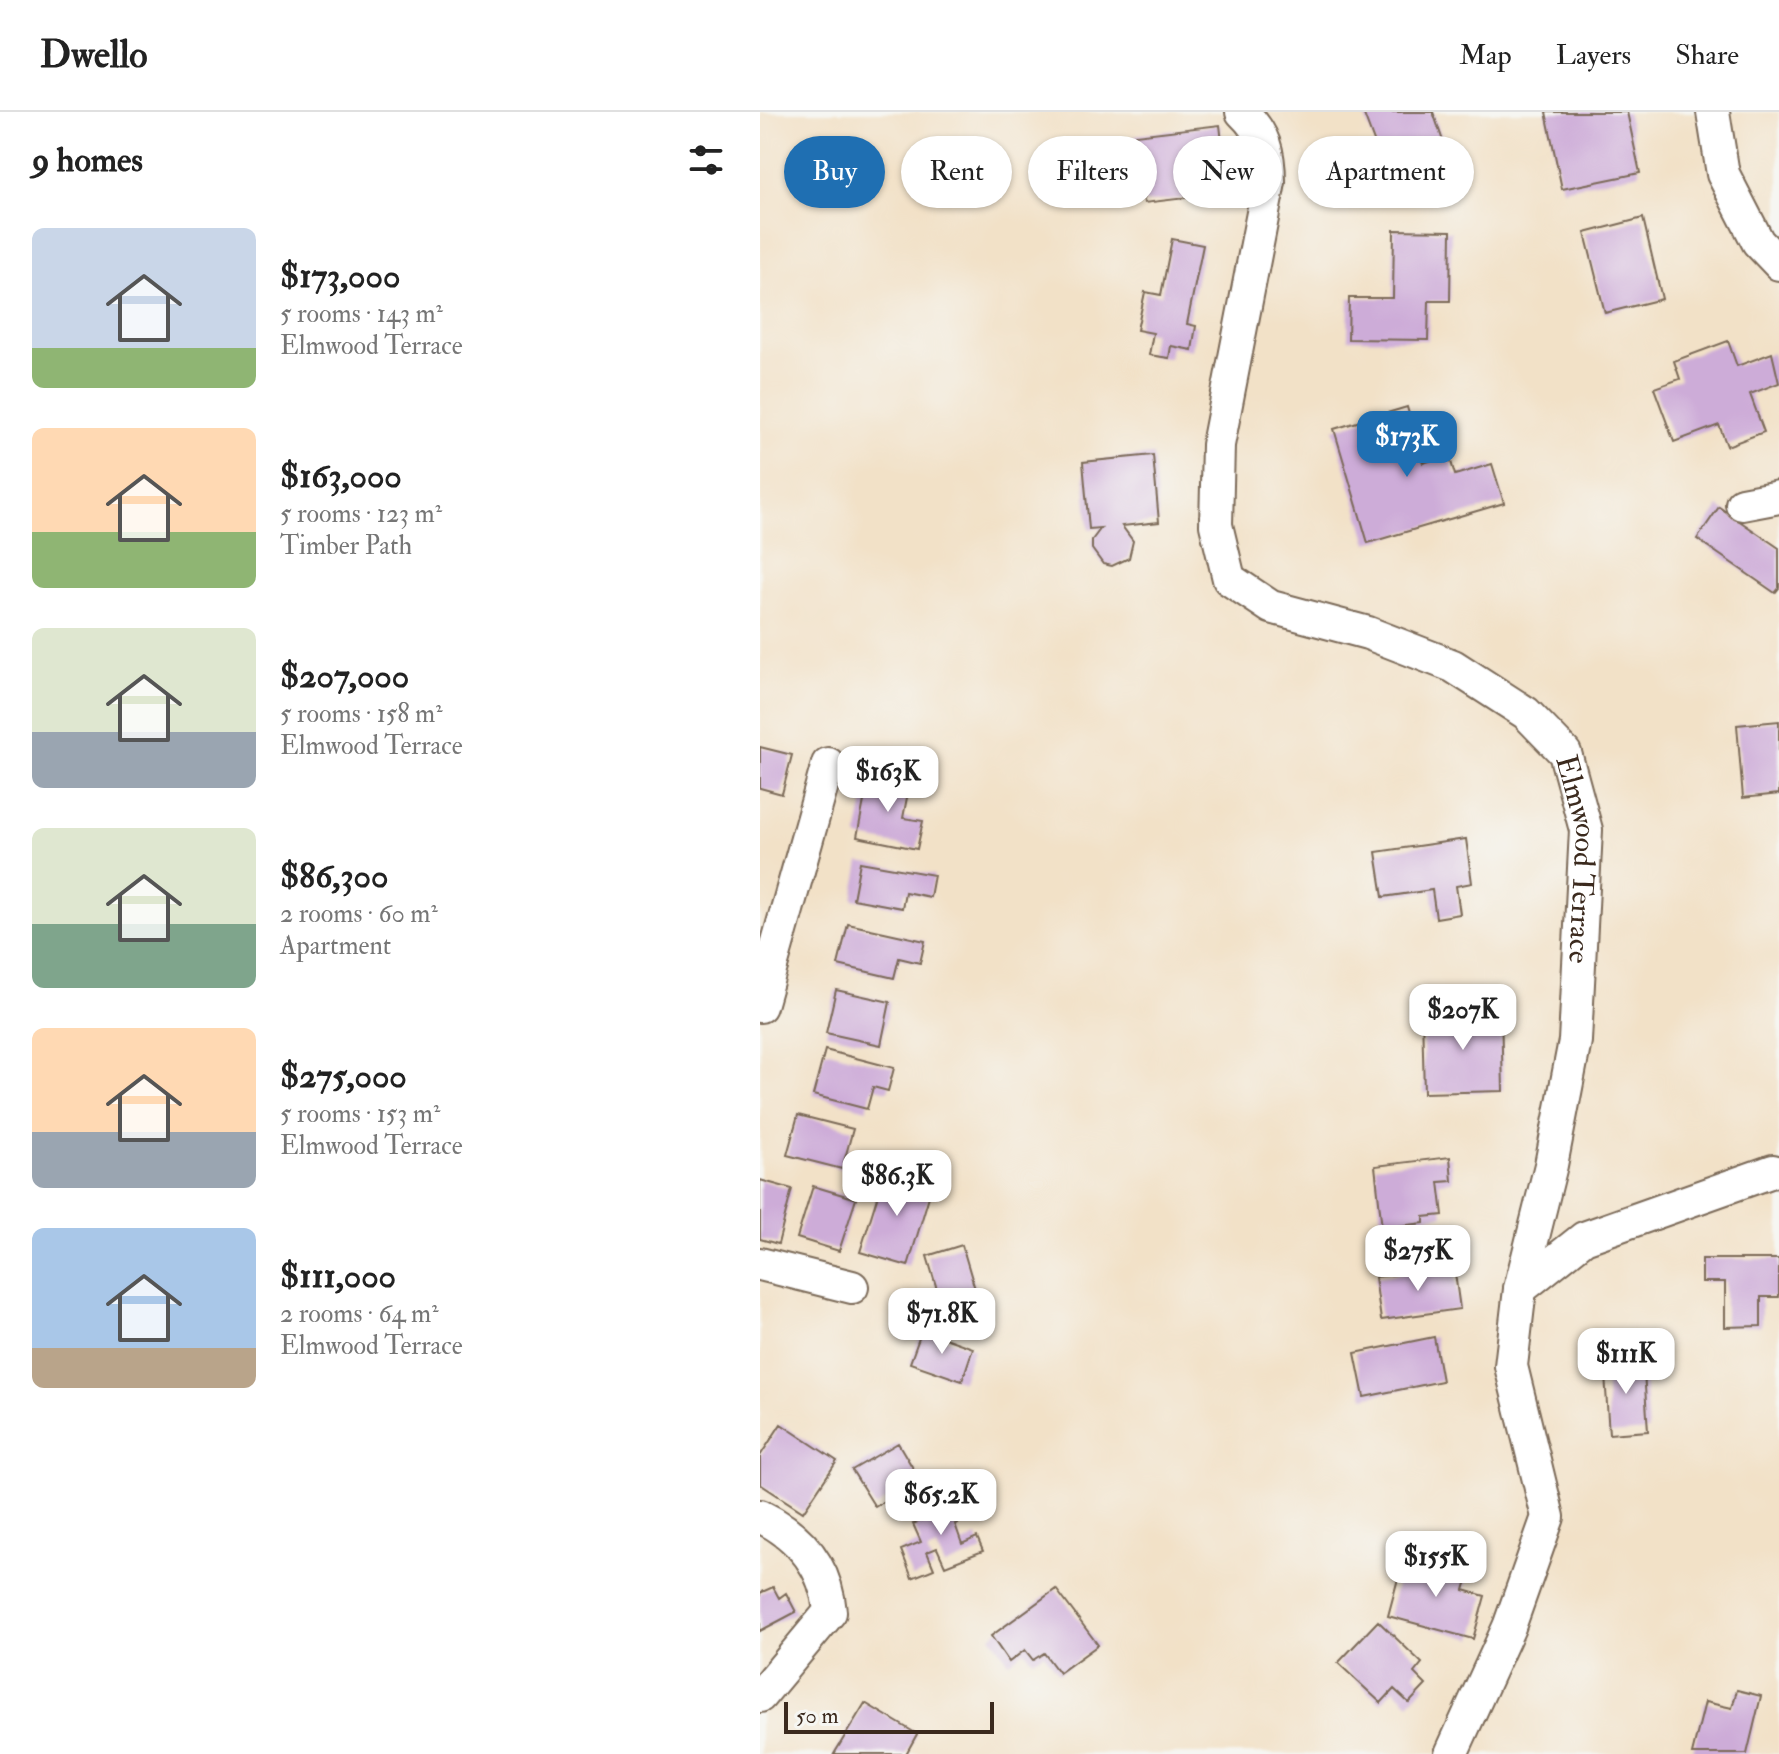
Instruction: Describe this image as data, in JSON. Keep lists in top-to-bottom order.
{
  "streets": {
    "street": ["Elmwood Terrace"]
  },
  "scale_bar": "50 m",
  "page": {
    "header": "Dwello",
    "nav": ["Map", "Layers", "Share"],
    "heading": "9 homes",
    "chip": [
      "Buy",
      "Rent",
      "Filters",
      "New",
      "Apartment"
    ],
    "list": [
      {
        "name": "$173,000",
        "note": "5 rooms · 143 m² · Elmwood Terrace"
      },
      {
        "name": "$163,000",
        "note": "5 rooms · 123 m² · Timber Path"
      },
      {
        "name": "$207,000",
        "note": "5 rooms · 158 m² · Elmwood Terrace"
      },
      {
        "name": "$86,300",
        "note": "2 rooms · 60 m² · Apartment"
      },
      {
        "name": "$275,000",
        "note": "5 rooms · 153 m² · Elmwood Terrace"
      },
      {
        "name": "$111,000",
        "note": "2 rooms · 64 m² · Elmwood Terrace"
      }
    ],
    "price": [
      "$173K",
      "$163K",
      "$207K",
      "$86.3K",
      "$275K",
      "$71.8K",
      "$111K",
      "$65.2K",
      "$155K"
    ],
    "scale": "50 m"
  }
}
